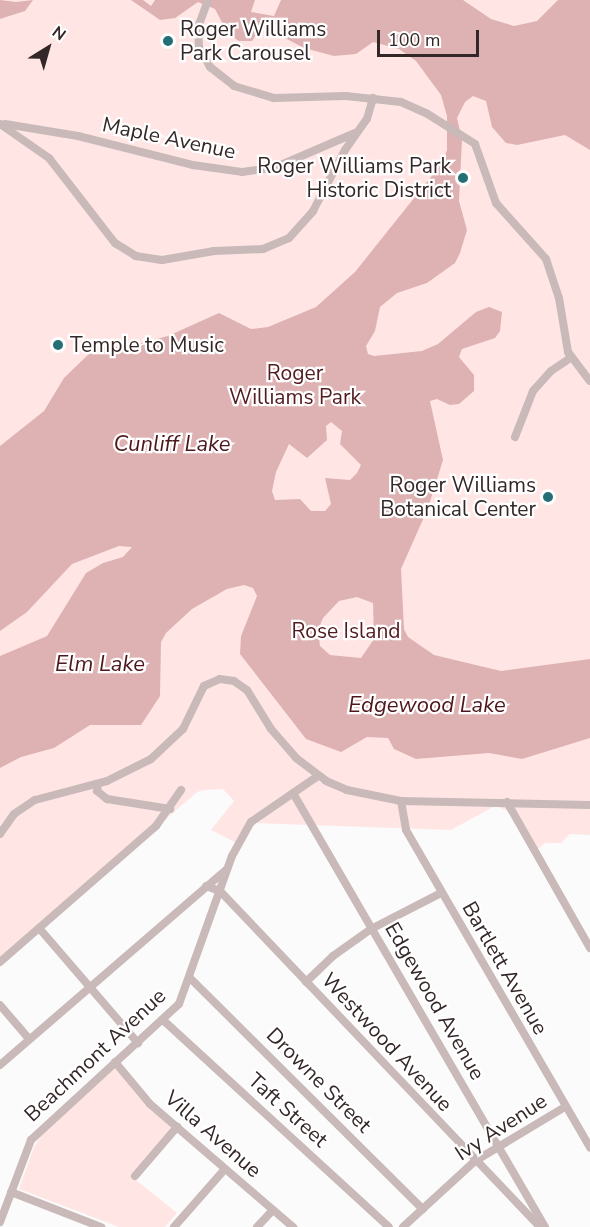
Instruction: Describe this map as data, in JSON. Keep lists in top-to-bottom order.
{
  "streets": {
    "street": [
      "Maple Avenue",
      "Bartlett Avenue",
      "Edgewood Avenue",
      "Westwood Avenue",
      "Beachmont Avenue",
      "Drowne Street",
      "Taft Street",
      "Ivy Avenue",
      "Villa Avenue"
    ]
  },
  "crossings": [
    ["Bartlett Avenue", "Ivy Avenue"],
    ["Edgewood Avenue", "Beachmont Avenue"],
    ["Edgewood Avenue", "Ivy Avenue"],
    ["Westwood Avenue", "Beachmont Avenue"],
    ["Westwood Avenue", "Ivy Avenue"],
    ["Beachmont Avenue", "Drowne Street"],
    ["Beachmont Avenue", "Taft Street"],
    ["Beachmont Avenue", "Villa Avenue"],
    ["Drowne Street", "Ivy Avenue"]
  ],
  "water": ["Cunliff Lake", "Elm Lake", "Edgewood Lake"],
  "parks": ["Roger Williams Park", "Rose Island"],
  "places": [
    "Roger Williams Park Carousel",
    "Roger Williams Park Historic District",
    "Temple to Music",
    "Roger Williams Botanical Center"
  ],
  "scale_bar": "100 m",
  "north": "top right"
}
